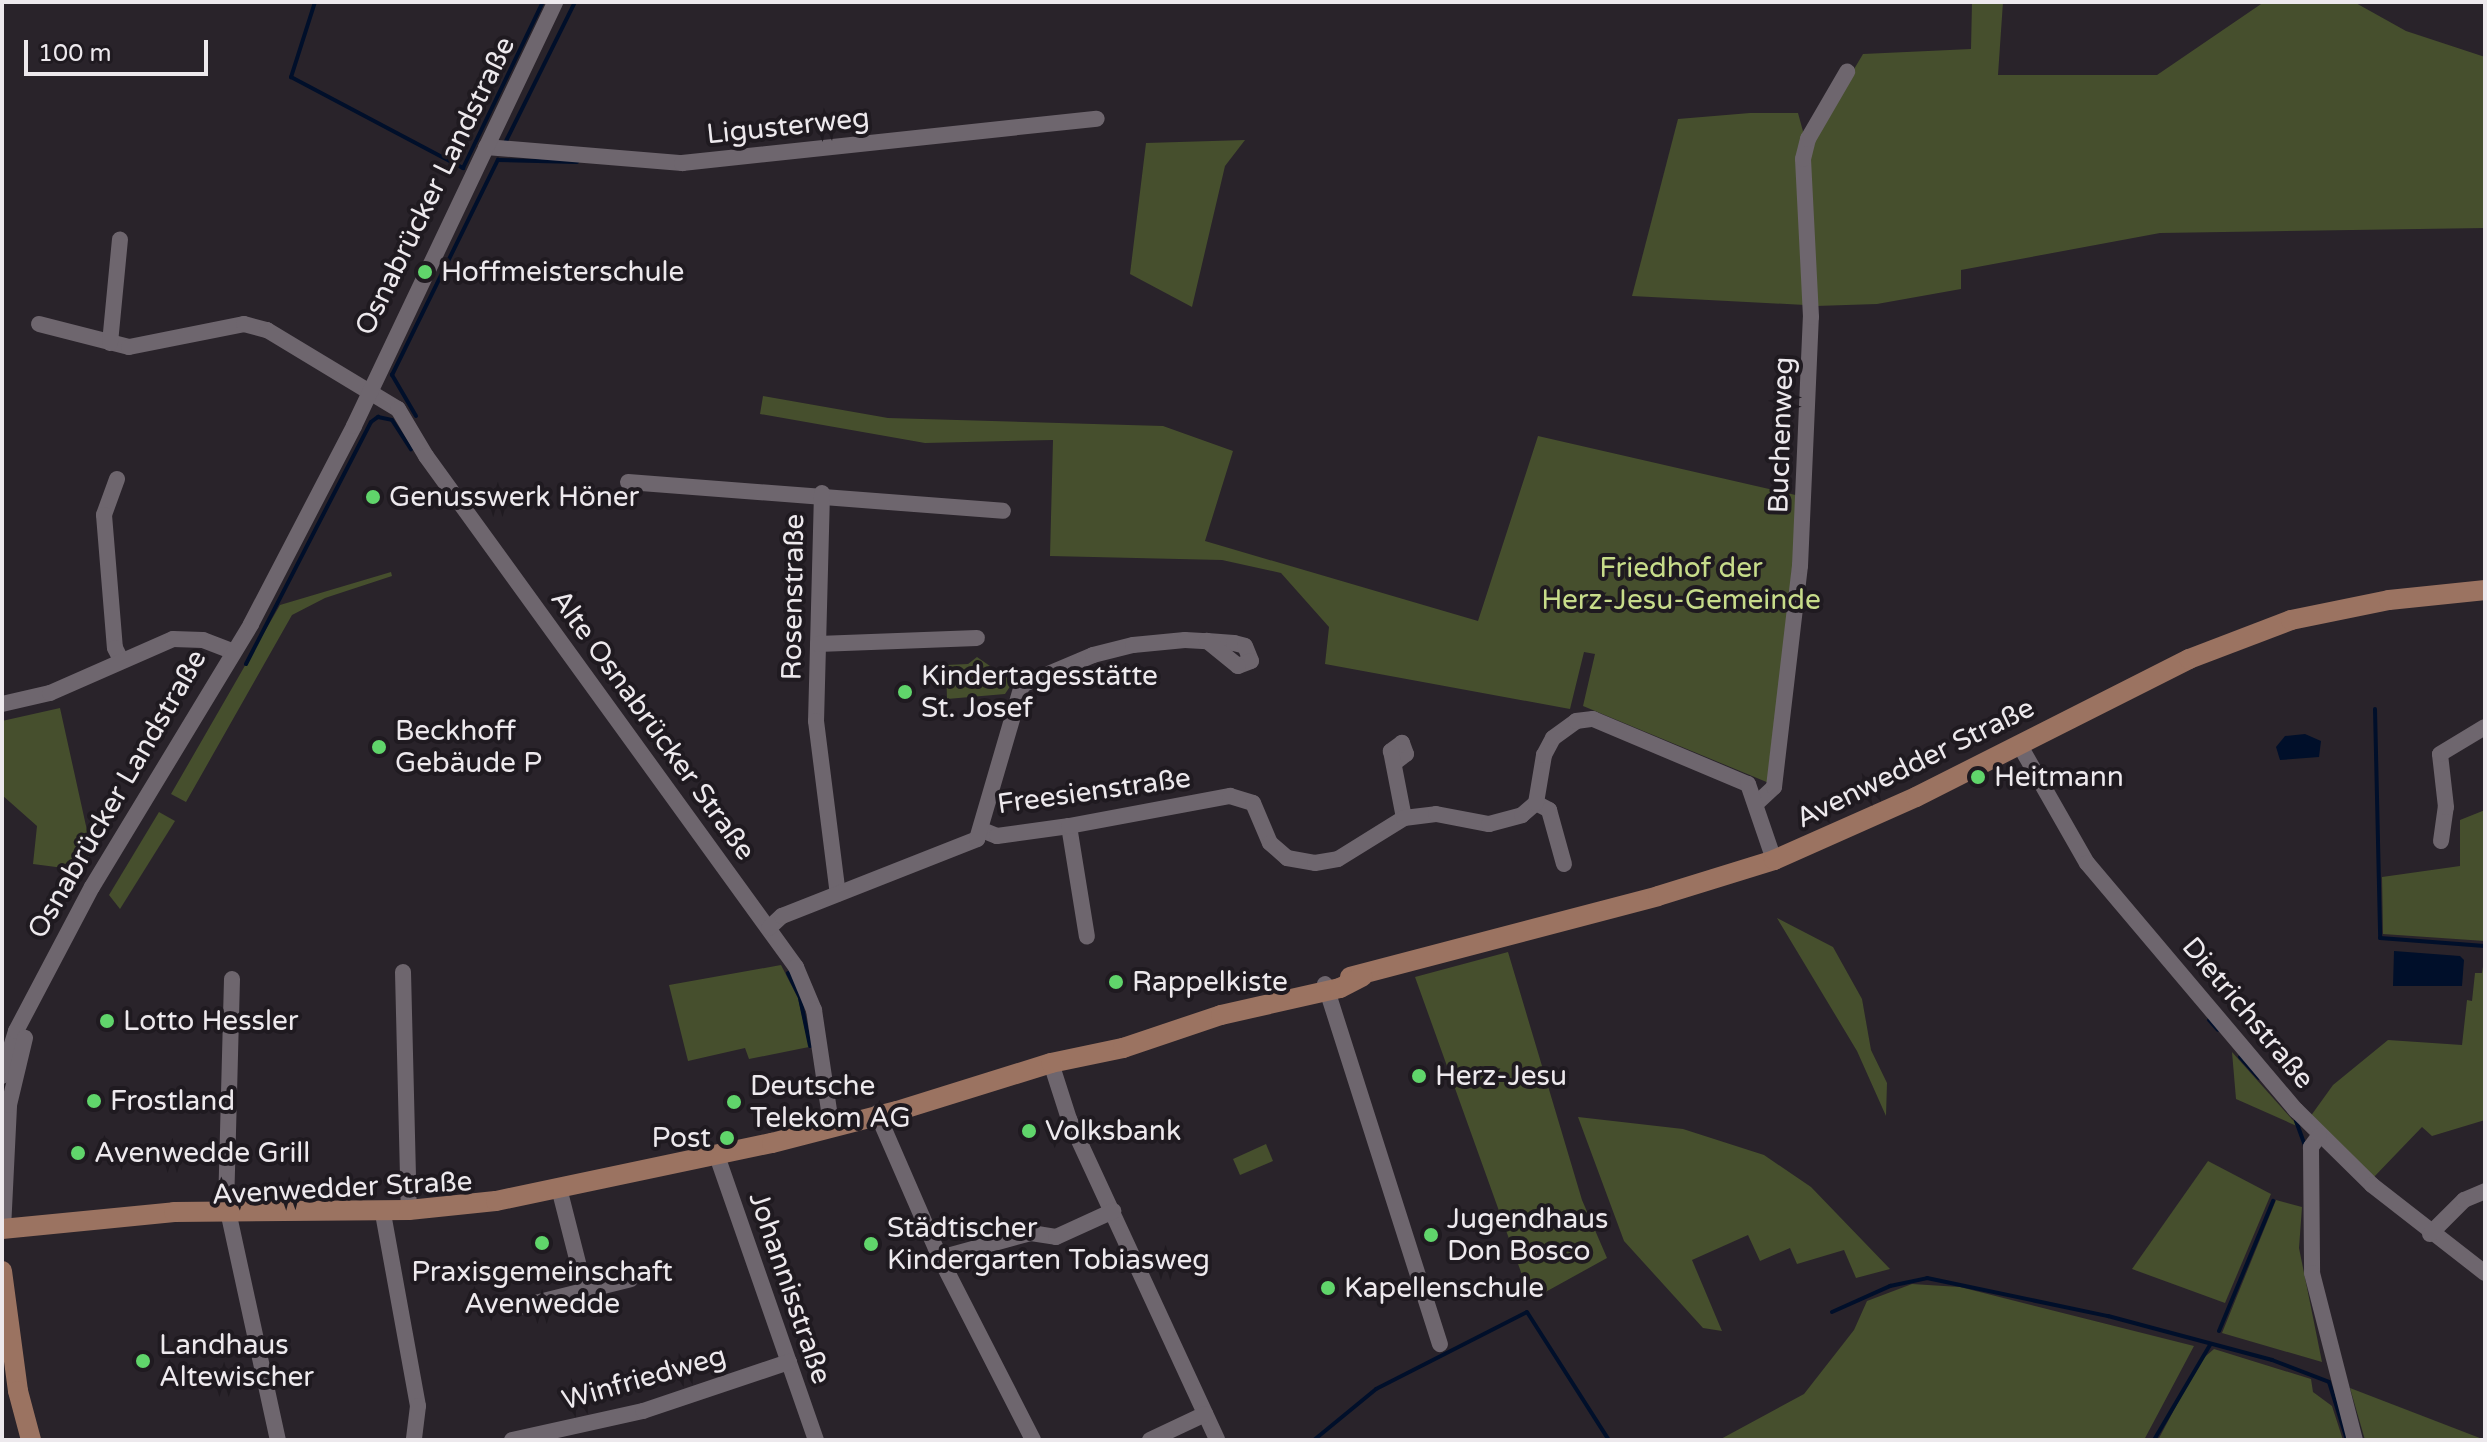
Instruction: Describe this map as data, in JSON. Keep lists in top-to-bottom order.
{
  "streets": {
    "main road": ["Osnabrücker Landstraße", "Avenwedder Straße"],
    "street": [
      "Ligusterweg",
      "Buchenweg",
      "Rosenstraße",
      "Alte Osnabrücker Straße",
      "Freesienstraße",
      "Dietrichstraße",
      "Johannisstraße",
      "Winfriedweg"
    ]
  },
  "crossings": [
    ["Ligusterweg", "Osnabrücker Landstraße"],
    ["Osnabrücker Landstraße", "Alte Osnabrücker Straße"],
    ["Osnabrücker Landstraße", "Avenwedder Straße"],
    ["Rosenstraße", "Freesienstraße"],
    ["Alte Osnabrücker Straße", "Avenwedder Straße"],
    ["Alte Osnabrücker Straße", "Freesienstraße"],
    ["Avenwedder Straße", "Dietrichstraße"],
    ["Avenwedder Straße", "Johannisstraße"],
    ["Johannisstraße", "Winfriedweg"]
  ],
  "parks": ["Friedhof der Herz-Jesu-Gemeinde"],
  "places": [
    "Hoffmeisterschule",
    "Genusswerk Höner",
    "Kindertagesstätte St. Josef",
    "Beckhoff Gebäude P",
    "Heitmann",
    "Rappelkiste",
    "Lotto Hessler",
    "Herz-Jesu",
    "Frostland",
    "Deutsche Telekom AG",
    "Volksbank",
    "Post",
    "Avenwedde Grill",
    "Jugendhaus Don Bosco",
    "Praxisgemeinschaft Avenwedde",
    "Städtischer Kindergarten Tobiasweg",
    "Kapellenschule",
    "Landhaus Altewischer"
  ],
  "scale_bar": "100 m"
}
